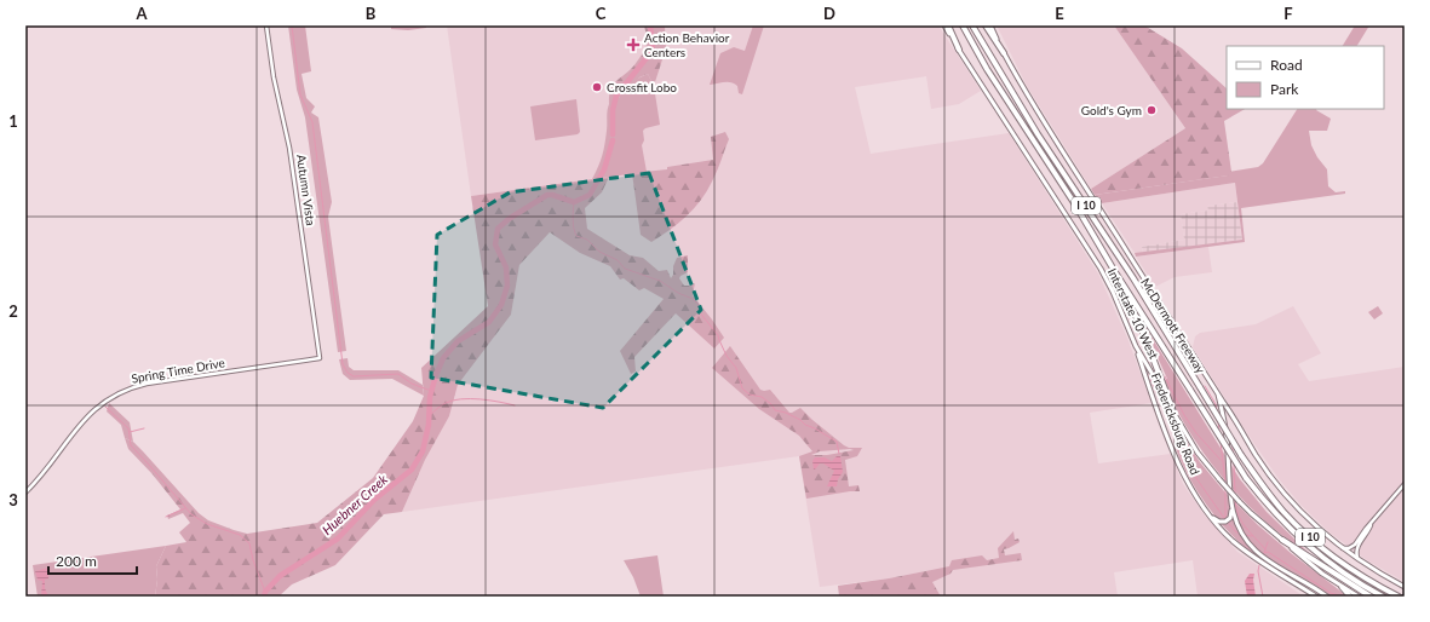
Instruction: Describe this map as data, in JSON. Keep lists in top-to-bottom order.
{
  "streets": {
    "highway": ["I 10", "McDermott Freeway"],
    "main road": ["Interstate 10 West", "Fredericksburg Road"],
    "street": ["Autumn Vista", "Spring Time Drive"]
  },
  "crossings": [
    ["Autumn Vista", "Spring Time Drive"],
    ["Interstate 10 West", "Fredericksburg Road"]
  ],
  "water": ["Huebner Creek"],
  "places": {
    "health": ["Action Behavior Centers"],
    "other": ["Crossfit Lobo", "Gold's Gym"]
  },
  "legend": ["Road", "Park"],
  "scale_bar": "200 m",
  "grid": {
    "columns": [
      "A",
      "B",
      "C",
      "D",
      "E",
      "F"
    ],
    "rows": ["1", "2", "3"]
  }
}
